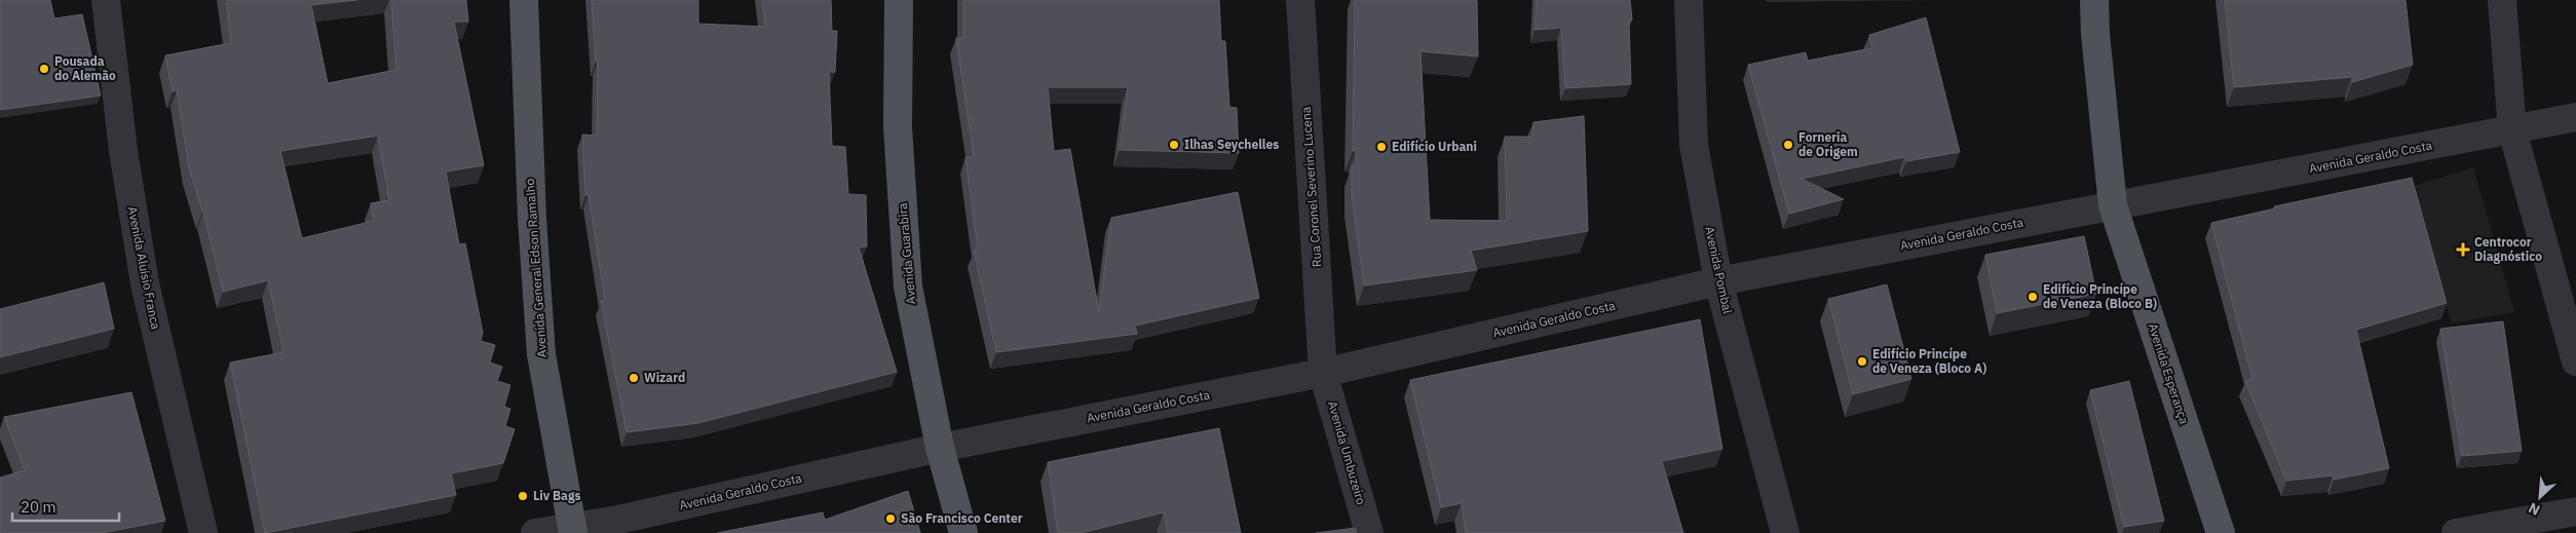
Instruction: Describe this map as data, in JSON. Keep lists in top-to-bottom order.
{
  "streets": {
    "main road": ["Avenida Guarabira", "Avenida General Edson Ramalho", "Avenida Esperança"],
    "street": [
      "Avenida Geraldo Costa",
      "Rua Coronel Severino Lucena",
      "Avenida Aluísio Franca",
      "Avenida Pombal",
      "Avenida Umbuzeiro"
    ]
  },
  "crossings": [
    ["Avenida Geraldo Costa", "Rua Coronel Severino Lucena"],
    ["Avenida Geraldo Costa", "Avenida Guarabira"],
    ["Avenida Geraldo Costa", "Avenida General Edson Ramalho"],
    ["Avenida Geraldo Costa", "Avenida Pombal"],
    ["Avenida Geraldo Costa", "Avenida Esperança"],
    ["Avenida Geraldo Costa", "Avenida Umbuzeiro"],
    ["Rua Coronel Severino Lucena", "Avenida Umbuzeiro"]
  ],
  "places": {
    "other": [
      "Pousada do Alemão",
      "Ilhas Seychelles",
      "Forneria de Origem",
      "Edifício Urbani",
      "Edifício Princípe de Veneza (Bloco B)",
      "Edifício Princípe de Veneza (Bloco A)",
      "Wizard",
      "Liv Bags",
      "São Francisco Center"
    ],
    "health": ["Centrocor Diagnóstico"]
  },
  "scale_bar": "20 m",
  "north": "bottom left"
}
